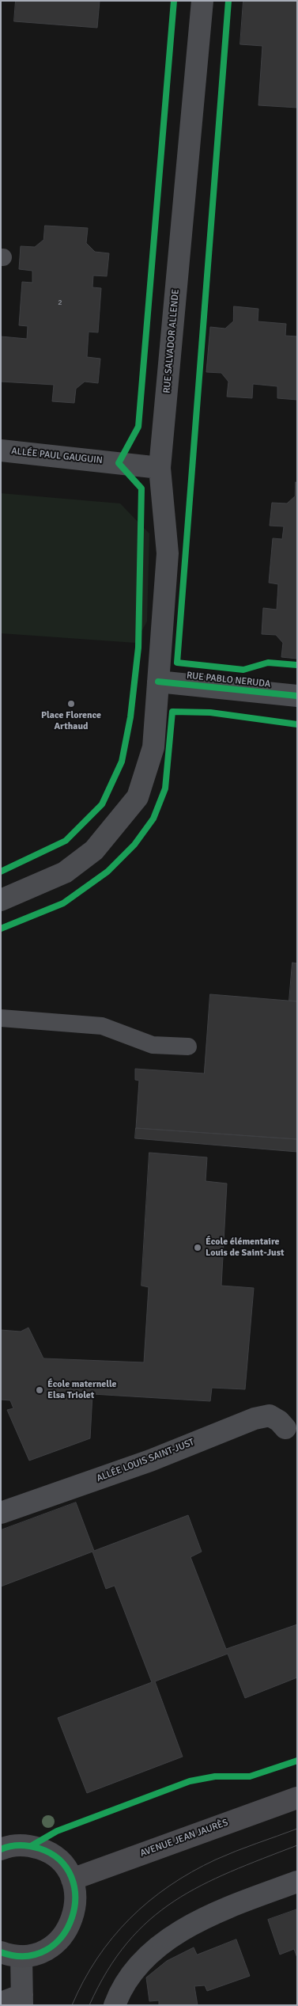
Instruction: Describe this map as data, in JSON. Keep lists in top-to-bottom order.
{
  "streets": {
    "main road": ["AVENUE JEAN JAURÈS"],
    "street": [
      "RUE SALVADOR ALLENDE",
      "ALLÉE PAUL GAUGUIN",
      "RUE PABLO NERUDA",
      "ALLÉE LOUIS SAINT-JUST"
    ]
  },
  "crossings": [
    ["RUE SALVADOR ALLENDE", "ALLÉE PAUL GAUGUIN"],
    ["RUE SALVADOR ALLENDE", "RUE PABLO NERUDA"]
  ],
  "places": ["Place Florence Arthaud", "École élémentaire Louis de Saint-Just", "École maternelle Elsa Triolet"],
  "house_numbers": ["2"]
}
